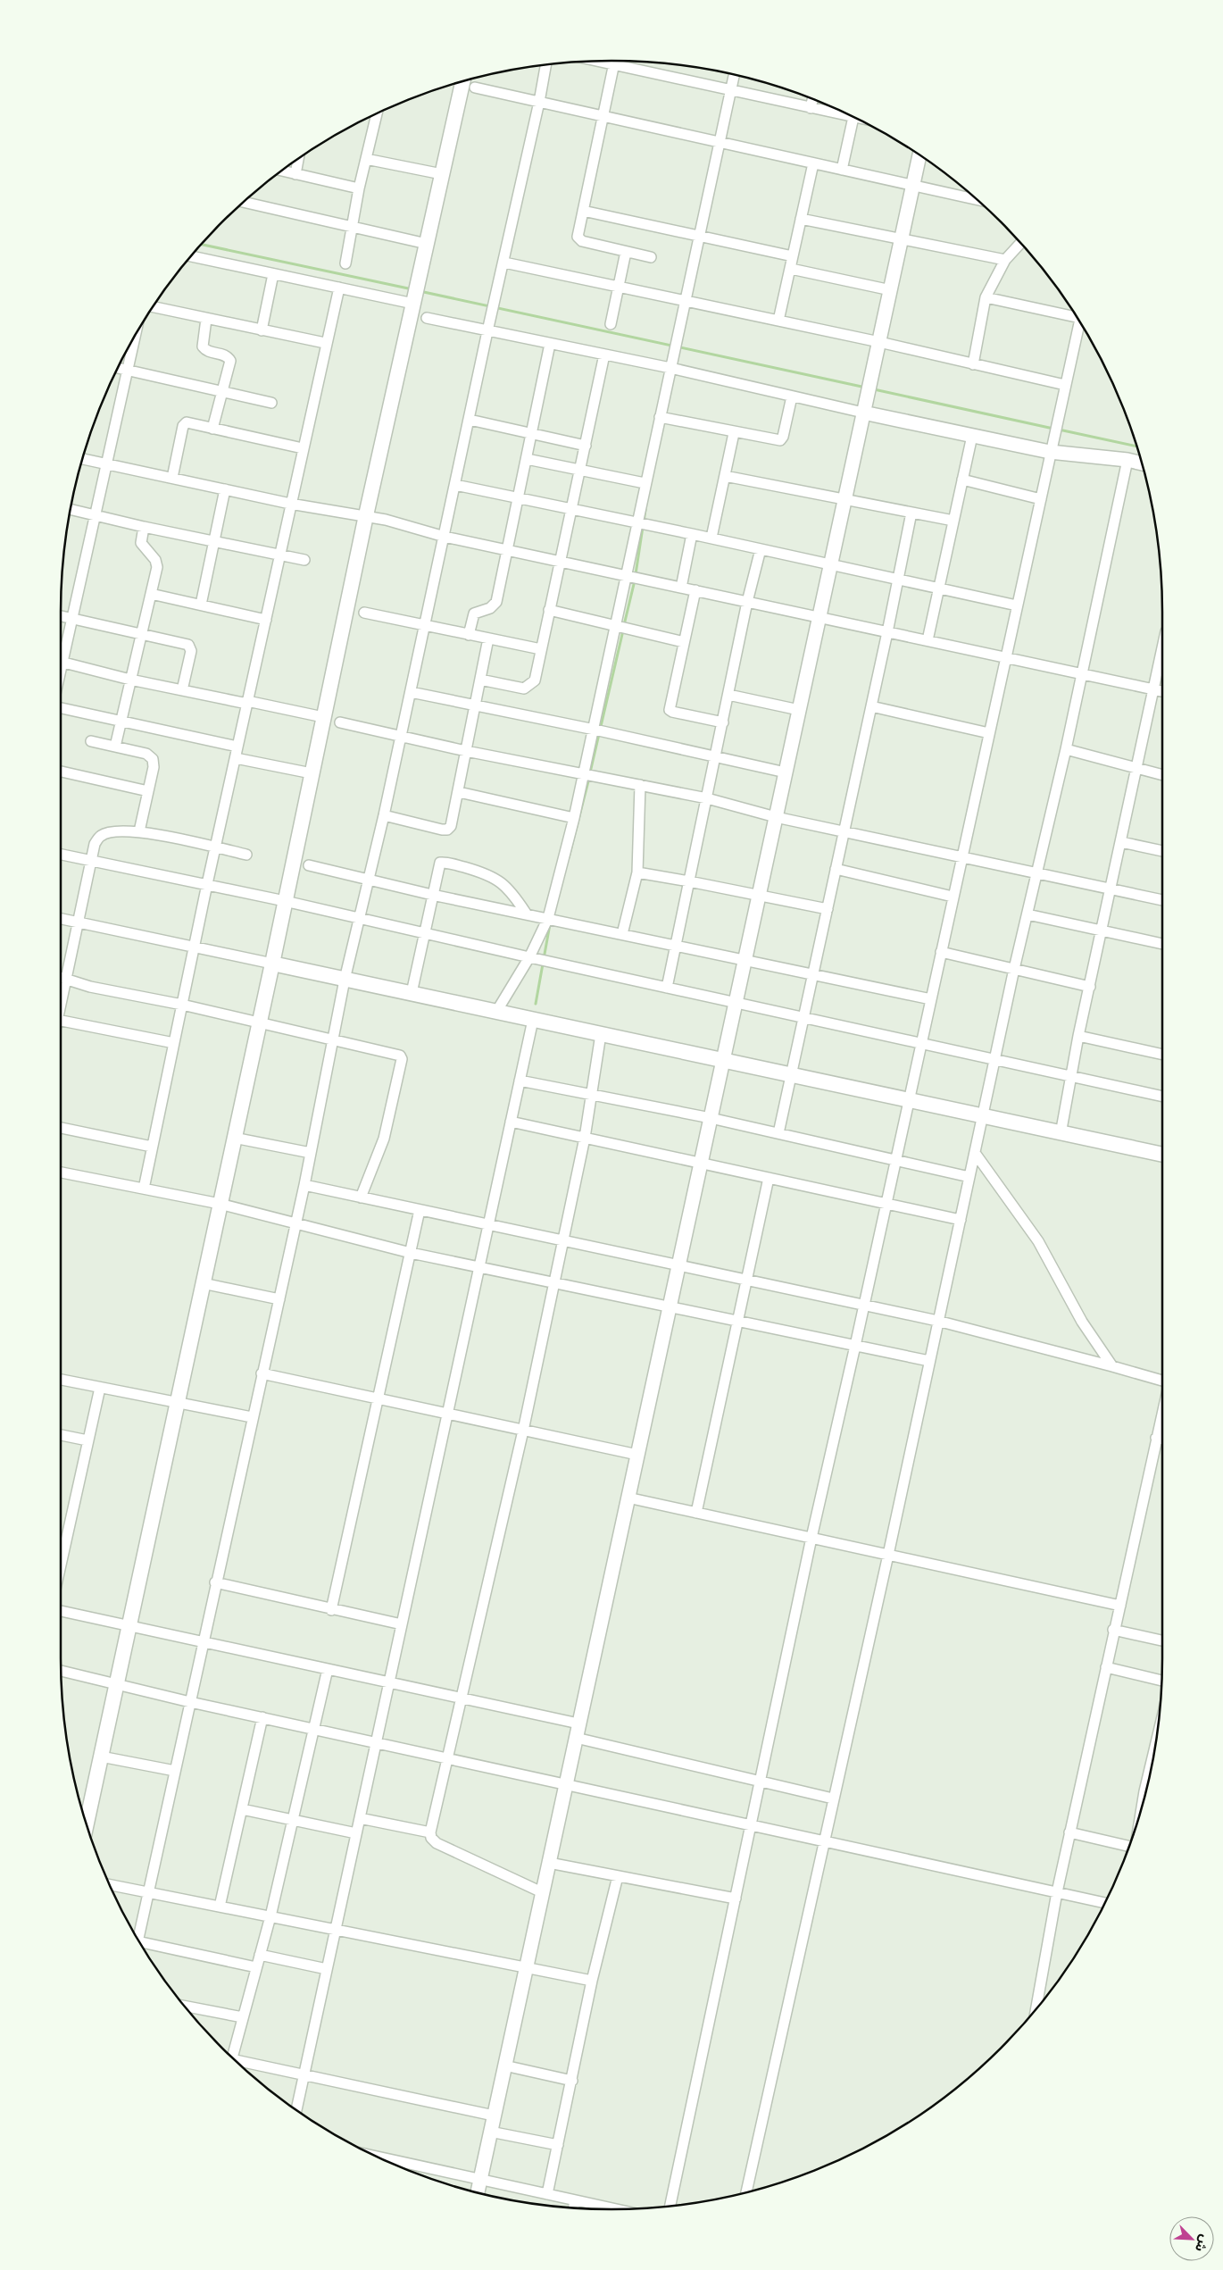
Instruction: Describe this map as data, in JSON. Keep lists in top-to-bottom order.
{
  "north": "bottom right"
}
